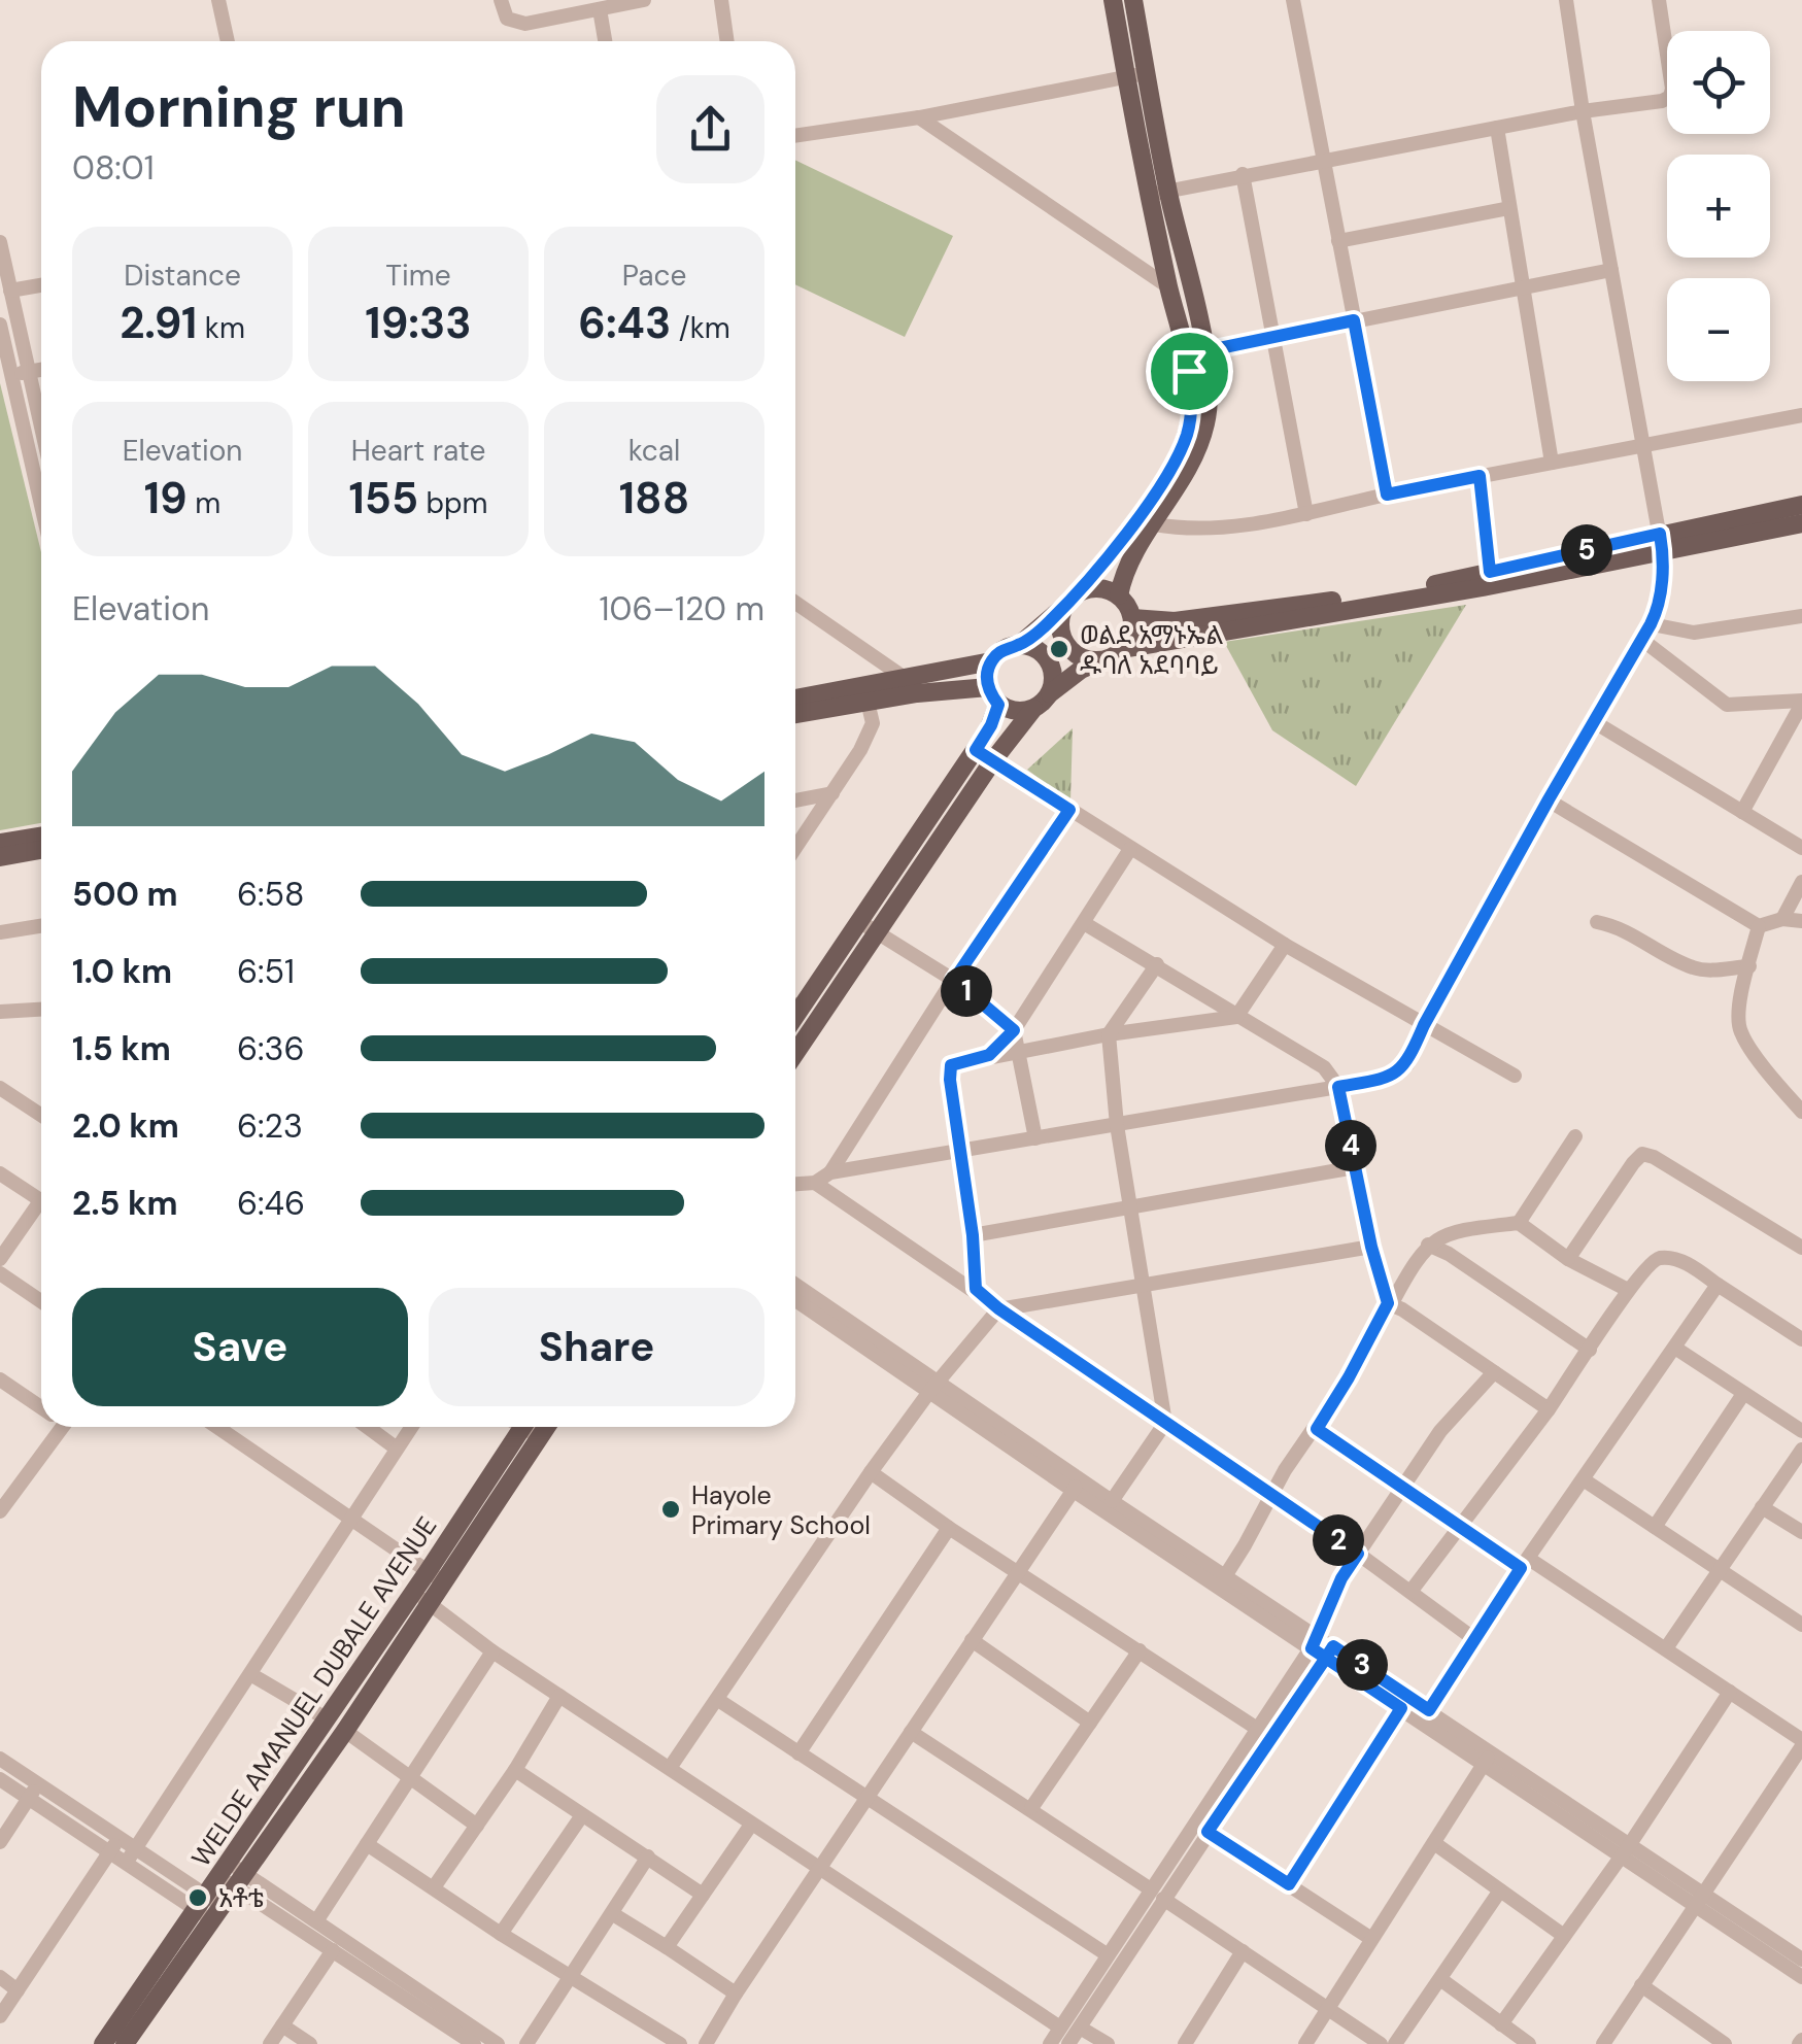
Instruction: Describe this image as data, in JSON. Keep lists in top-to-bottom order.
{
  "streets": {
    "main road": ["WELDE AMANUEL DUBALE AVENUE"]
  },
  "places": ["ወልደ አማኑኤል ዱባለ አደባባይ", "Hayole Primary School", "አቶቴ"],
  "page": {
    "map_buttons": ["+", "−"],
    "heading": ["Morning run", "08:01"],
    "stats": [
      ["Distance", "2.91 km"],
      ["Time", "19:33"],
      ["Pace", "6:43 /km"],
      ["Elevation", "19 m"],
      ["Heart rate", "155 bpm"],
      ["kcal", "188"]
    ],
    "pins": [
      "5",
      "1",
      "4",
      "2",
      "3"
    ],
    "chart": ["Elevation", "106–120 m"],
    "list": [
      {
        "name": "500 m",
        "note": "6:58"
      },
      {
        "name": "1.0 km",
        "note": "6:51"
      },
      {
        "name": "1.5 km",
        "note": "6:36"
      },
      {
        "name": "2.0 km",
        "note": "6:23"
      },
      {
        "name": "2.5 km",
        "note": "6:46"
      }
    ],
    "buttons": ["Save", "Share"]
  }
}
